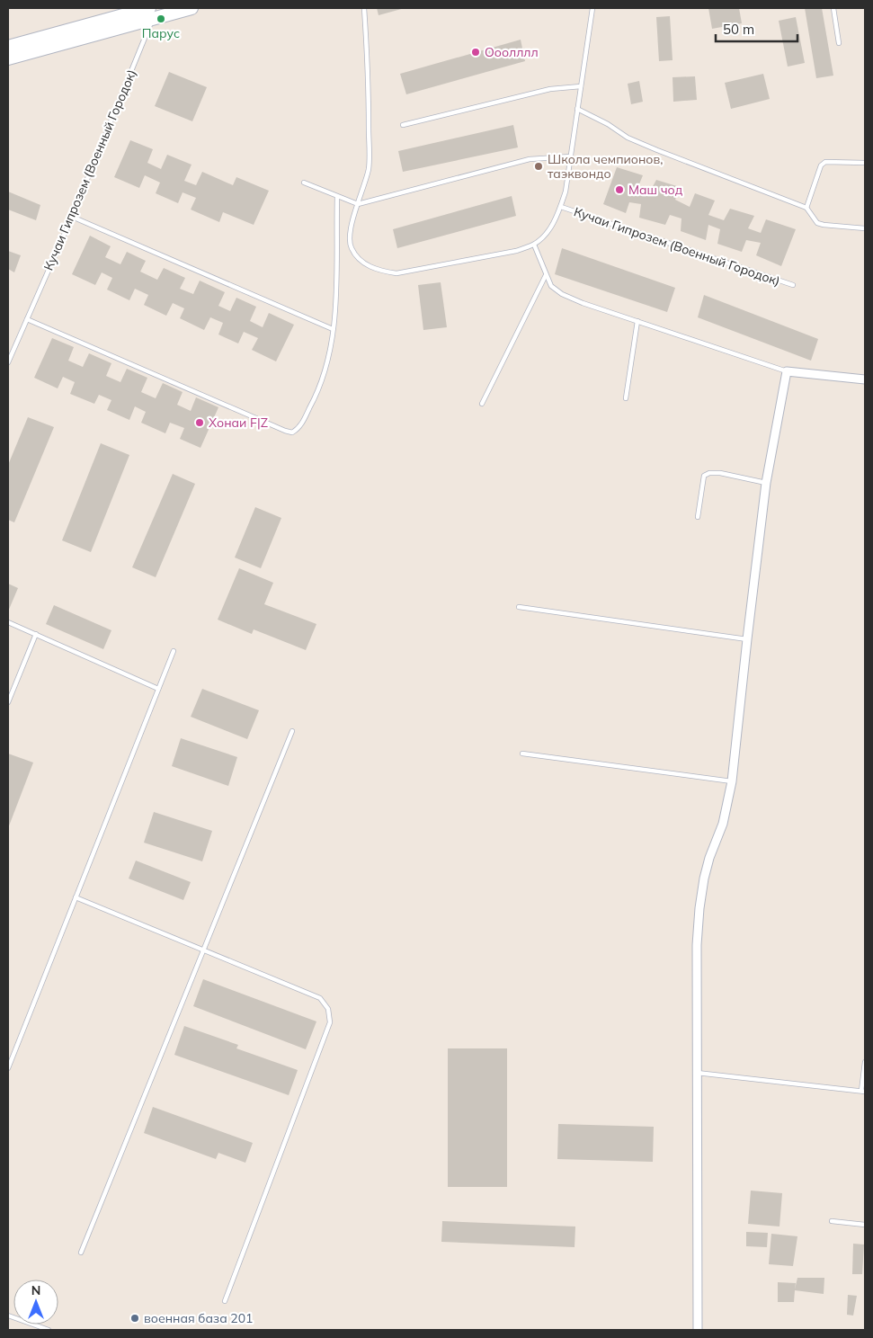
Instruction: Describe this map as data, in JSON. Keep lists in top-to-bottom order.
{
  "streets": {
    "lane": ["Кучаи Гипрозем (Военный Городок)"]
  },
  "places": [
    "Парус",
    "Ооолллл",
    "Школа чемпионов, таэквондо",
    "Маш чод",
    "Хонаи F|Z",
    "военная база 201"
  ],
  "scale_bar": "50 m",
  "north": "top"
}
